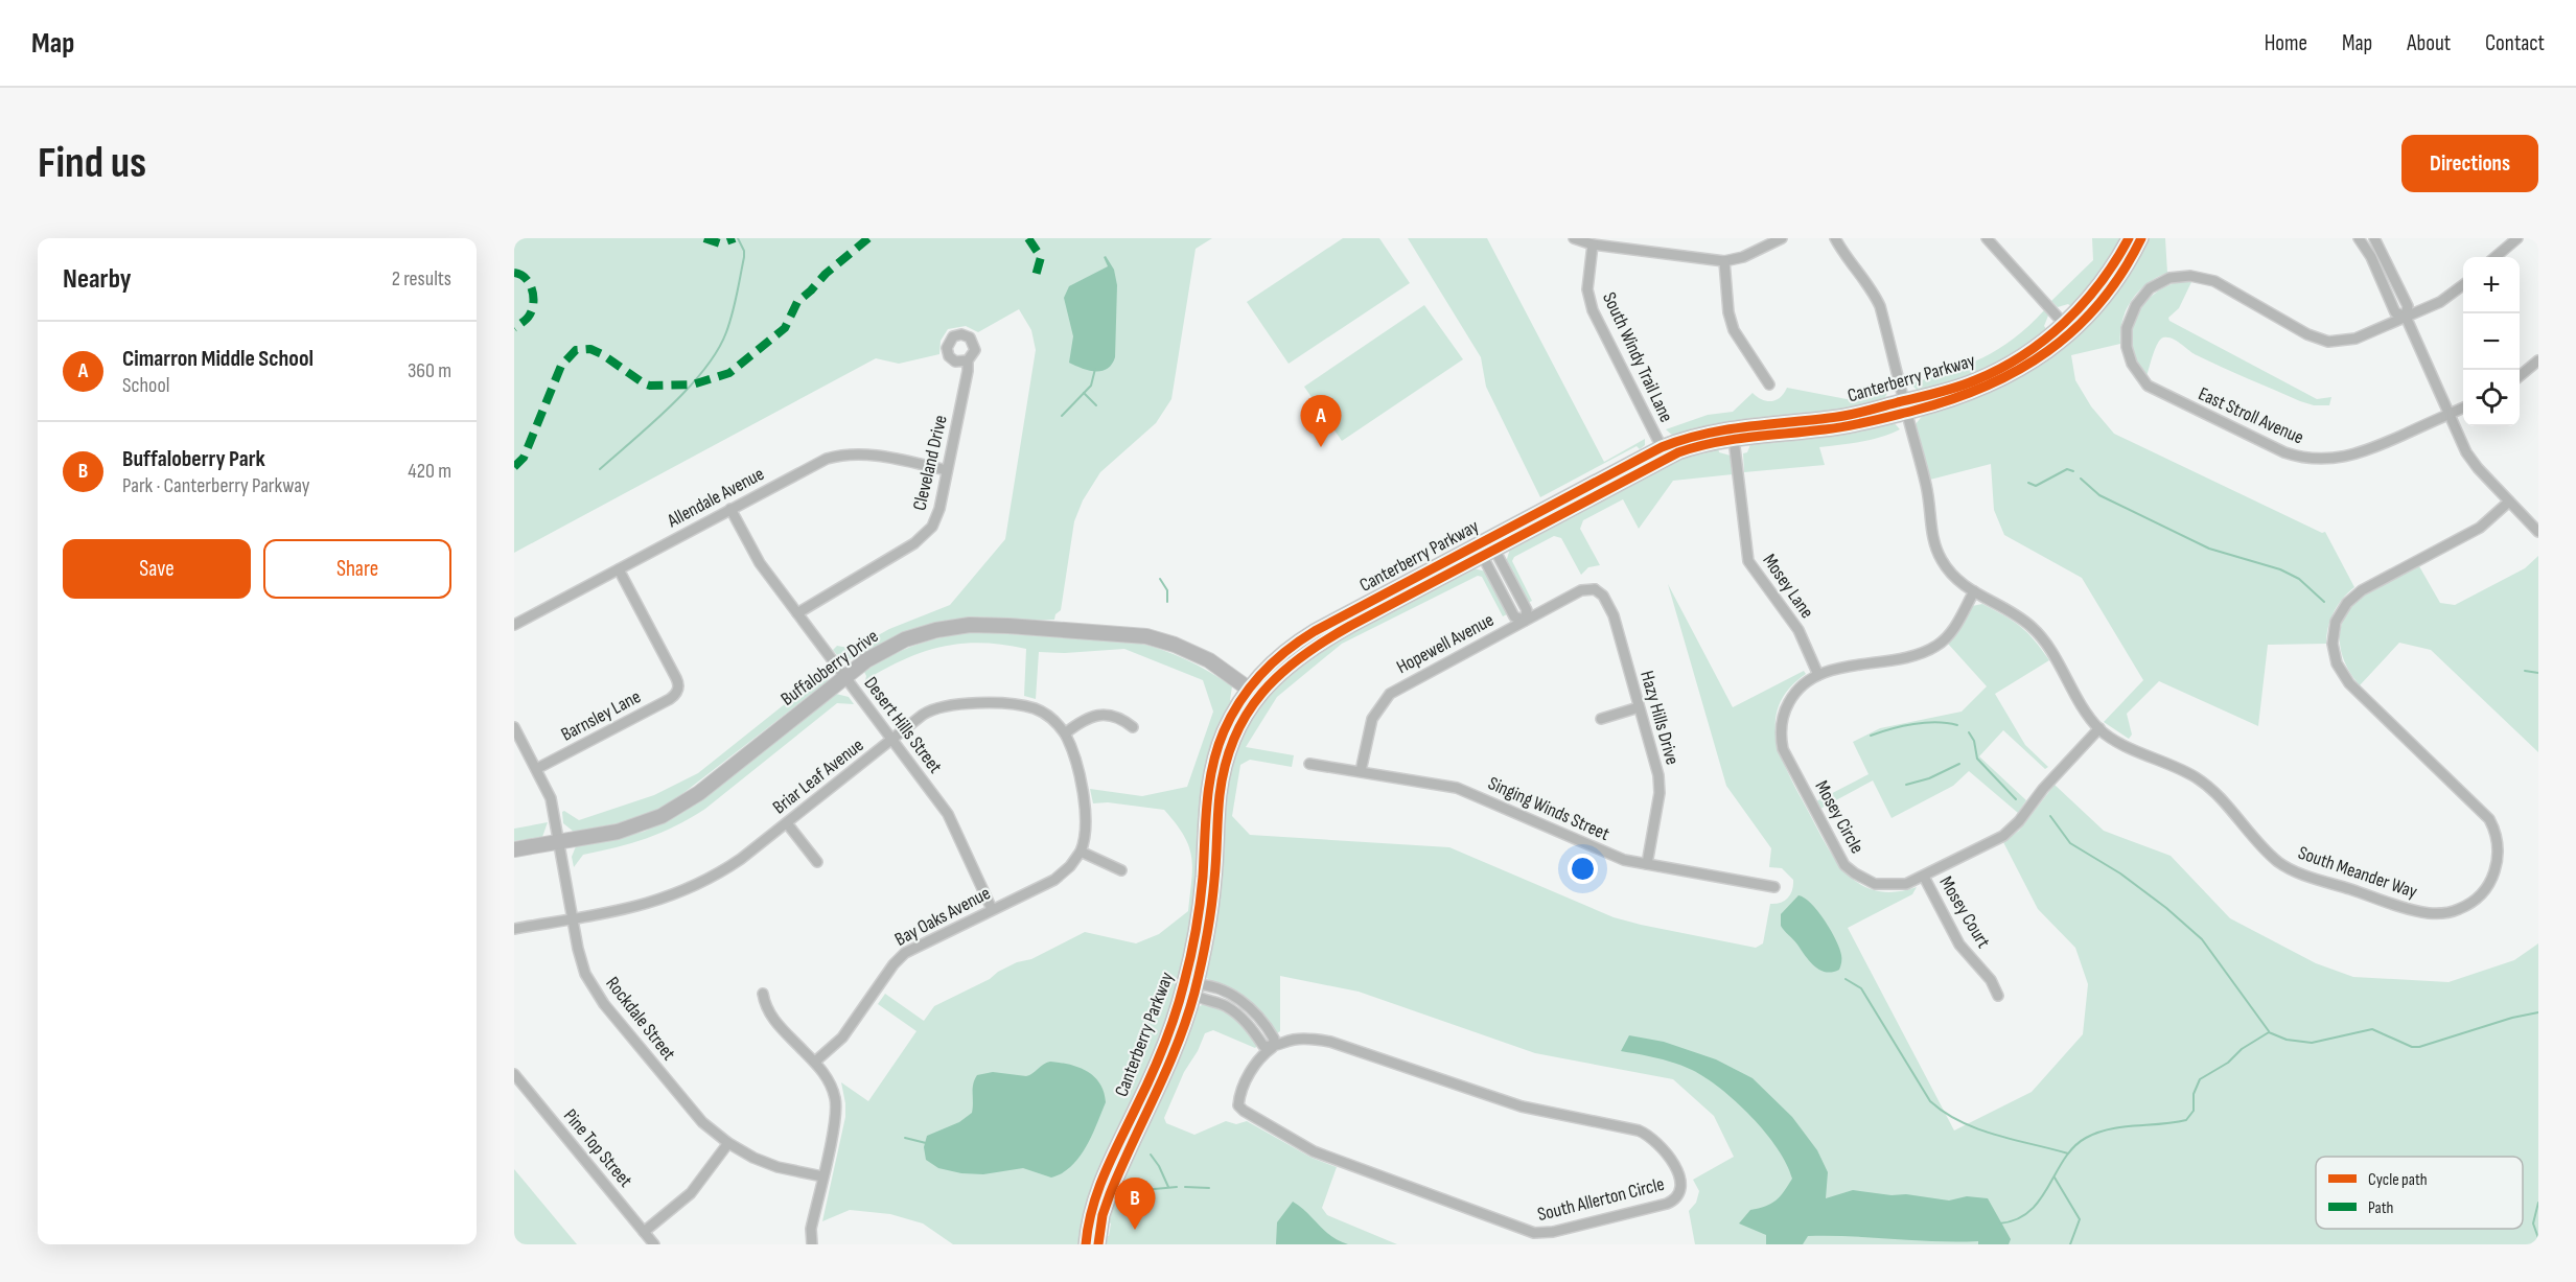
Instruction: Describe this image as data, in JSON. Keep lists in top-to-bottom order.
{
  "streets": {
    "street": [
      "South Windy Trail Lane",
      "Canterberry Parkway",
      "East Stroll Avenue",
      "Cleveland Drive",
      "Allendale Avenue",
      "Mosey Lane",
      "Hopewell Avenue",
      "Buffaloberry Drive",
      "Barnsley Lane",
      "Hazy Hills Drive",
      "Desert Hills Street",
      "Briar Leaf Avenue",
      "Singing Winds Street",
      "Mosey Circle",
      "South Meander Way",
      "Mosey Court",
      "Bay Oaks Avenue",
      "Rockdale Street",
      "Pine Top Street",
      "South Allerton Circle"
    ]
  },
  "crossings": [
    ["South Windy Trail Lane", "Canterberry Parkway"],
    ["Canterberry Parkway", "Mosey Lane"],
    ["Canterberry Parkway", "Buffaloberry Drive"],
    ["Canterberry Parkway", "South Meander Way"],
    ["Cleveland Drive", "Allendale Avenue"],
    ["Cleveland Drive", "Desert Hills Street"],
    ["Allendale Avenue", "Barnsley Lane"],
    ["Allendale Avenue", "Desert Hills Street"],
    ["Mosey Lane", "Mosey Circle"],
    ["Hopewell Avenue", "Hazy Hills Drive"],
    ["Hopewell Avenue", "Singing Winds Street"],
    ["Buffaloberry Drive", "Desert Hills Street"],
    ["Buffaloberry Drive", "Rockdale Street"],
    ["Barnsley Lane", "Rockdale Street"],
    ["Hazy Hills Drive", "Singing Winds Street"],
    ["Desert Hills Street", "Briar Leaf Avenue"],
    ["Desert Hills Street", "Bay Oaks Avenue"],
    ["Briar Leaf Avenue", "Rockdale Street"],
    ["Mosey Circle", "South Meander Way"],
    ["Mosey Circle", "Mosey Court"]
  ],
  "legend": ["Cycle path", "Path"],
  "page": {
    "header": "Map",
    "nav": [
      "Home",
      "Map",
      "About",
      "Contact"
    ],
    "buttons": [
      "Directions",
      ["Save", "Share"]
    ],
    "title": "Find us",
    "heading": ["Nearby", "2 results"],
    "map_buttons": ["+", "−"],
    "list": [
      {
        "mark": "A",
        "name": "Cimarron Middle School",
        "note": "School",
        "value": "360 m"
      },
      {
        "mark": "B",
        "name": "Buffaloberry Park",
        "note": "Park · Canterberry Parkway",
        "value": "420 m"
      }
    ],
    "pins": ["A", "B"]
  }
}
